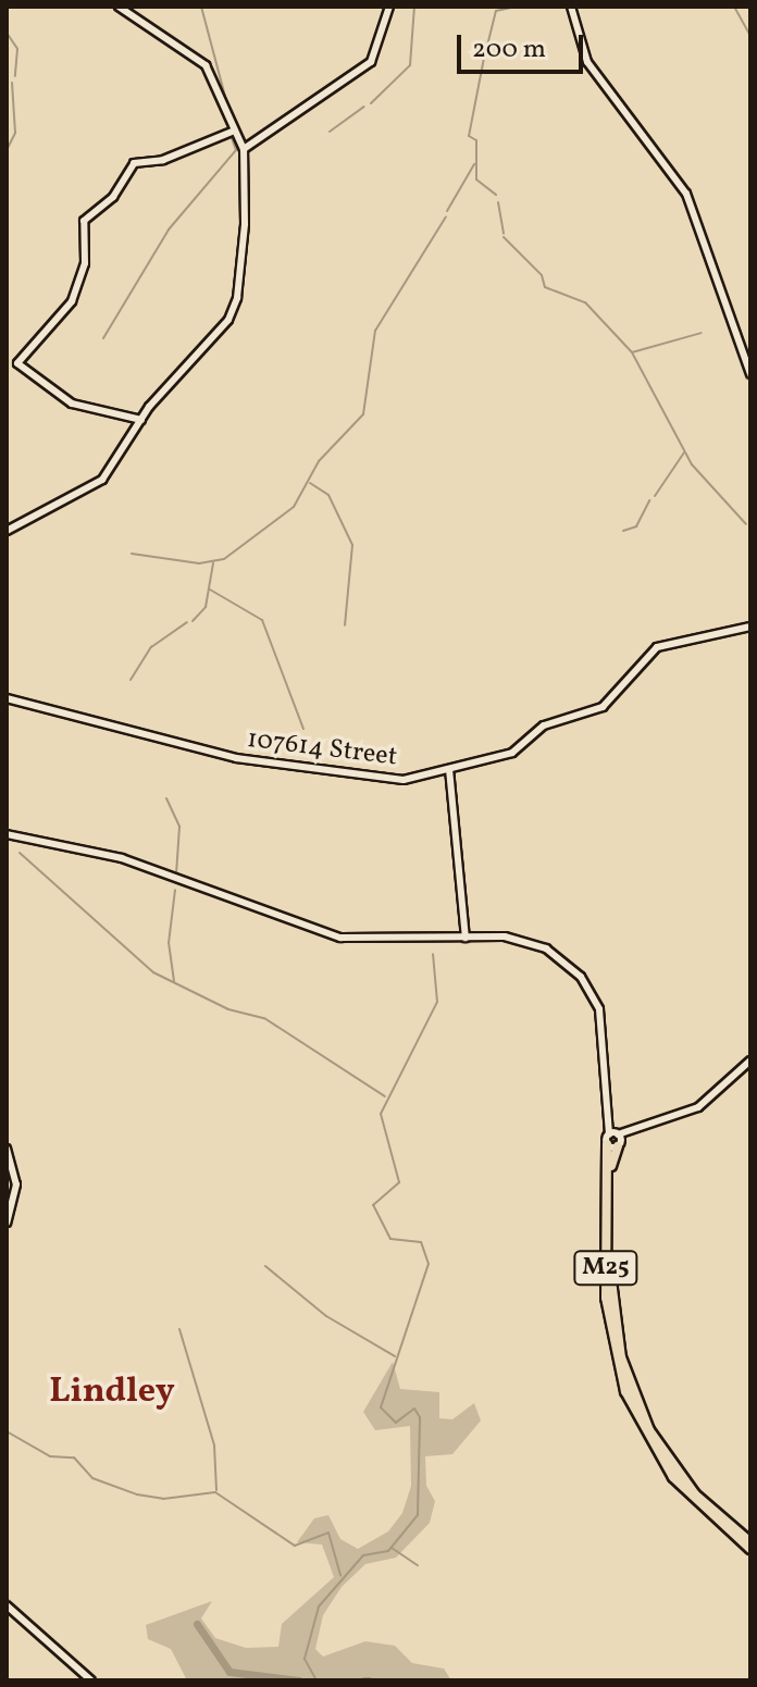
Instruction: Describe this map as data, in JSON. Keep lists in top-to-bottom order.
{
  "streets": {
    "main road": ["M25"],
    "street": ["107614 Street"]
  },
  "districts": ["Lindley"],
  "scale_bar": "200 m"
}
